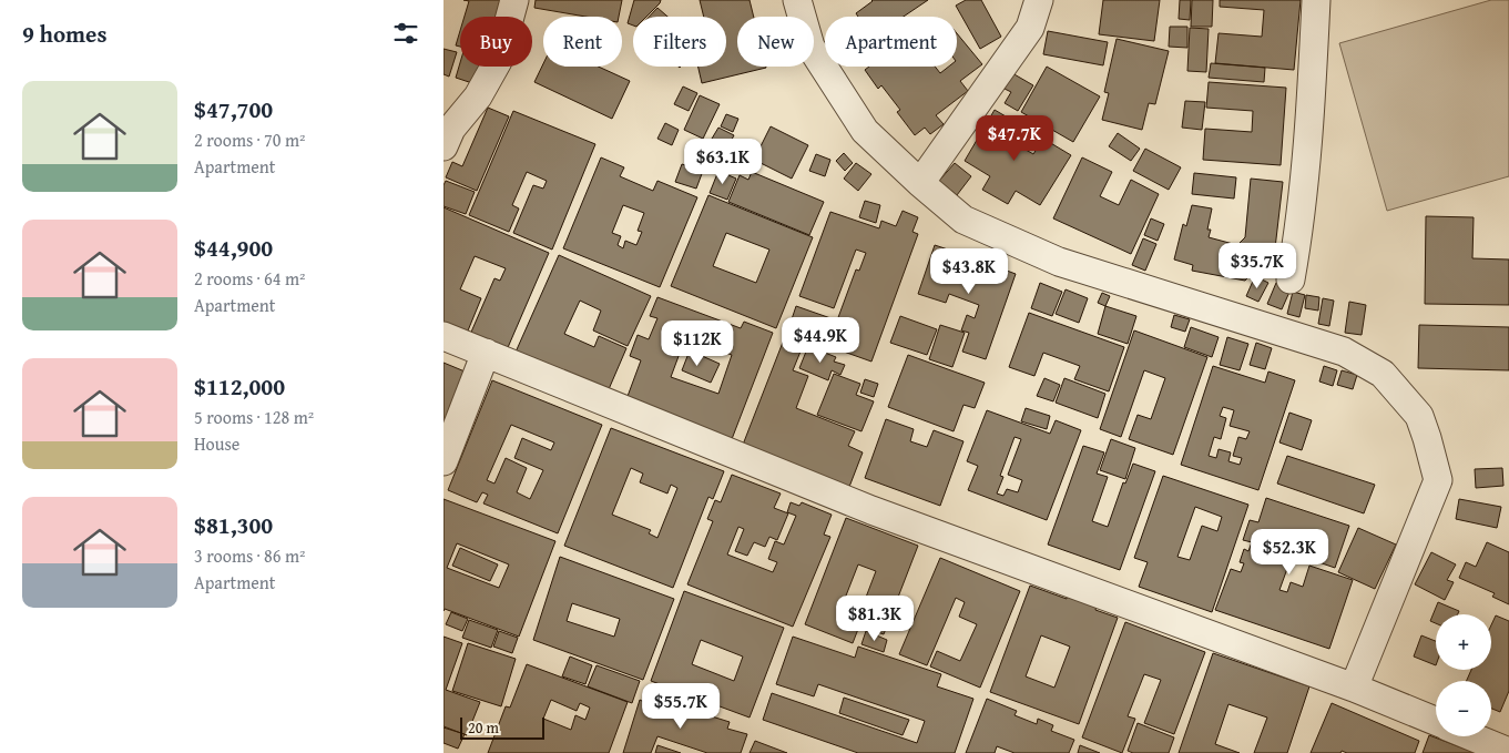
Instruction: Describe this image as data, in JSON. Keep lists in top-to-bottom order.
{
  "scale_bar": "20 m",
  "page": {
    "heading": "9 homes",
    "chip": [
      "Buy",
      "Rent",
      "Filters",
      "New",
      "Apartment"
    ],
    "list": [
      {
        "name": "$47,700",
        "note": "2 rooms · 70 m² · Apartment"
      },
      {
        "name": "$44,900",
        "note": "2 rooms · 64 m² · Apartment"
      },
      {
        "name": "$112,000",
        "note": "5 rooms · 128 m² · House"
      },
      {
        "name": "$81,300",
        "note": "3 rooms · 86 m² · Apartment"
      }
    ],
    "price": [
      "$47.7K",
      "$63.1K",
      "$35.7K",
      "$43.8K",
      "$44.9K",
      "$112K",
      "$52.3K",
      "$81.3K",
      "$55.7K"
    ],
    "map_buttons": ["+", "−"],
    "scale": "20 m"
  }
}
